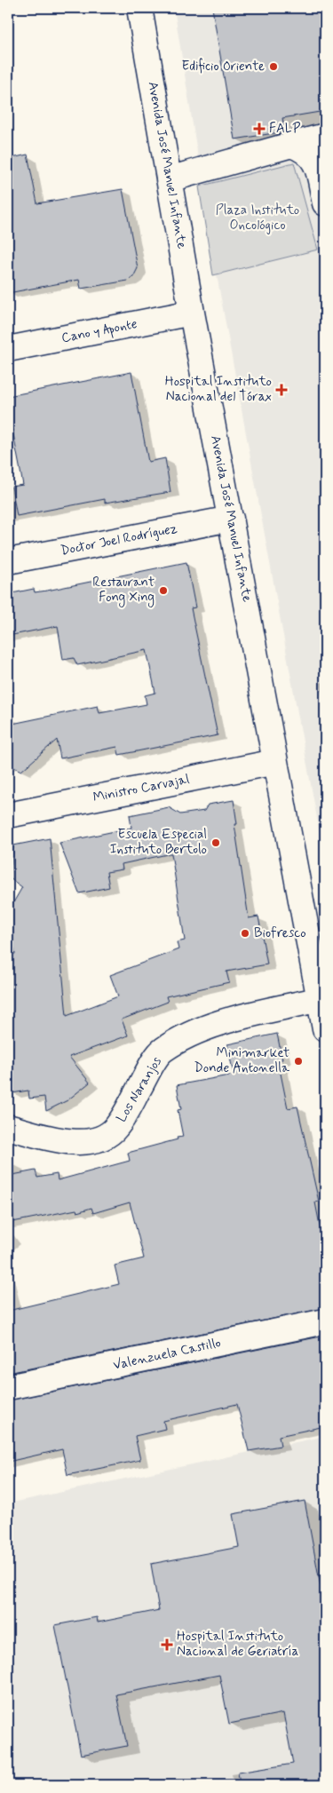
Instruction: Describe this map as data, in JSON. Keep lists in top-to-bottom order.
{
  "streets": {
    "street": [
      "Avenida José Manuel Infante",
      "Cano y Aponte",
      "Doctor Joel Rodríguez",
      "Ministro Carvajal",
      "Los Naranjos",
      "Valenzuela Castillo"
    ]
  },
  "crossings": [
    ["Avenida José Manuel Infante", "Cano y Aponte"],
    ["Avenida José Manuel Infante", "Doctor Joel Rodríguez"],
    ["Avenida José Manuel Infante", "Ministro Carvajal"],
    ["Avenida José Manuel Infante", "Los Naranjos"]
  ],
  "parks": ["Plaza Instituto Oncológico"],
  "places": {
    "other": [
      "Edificio Oriente",
      "Restaurant Fong Xing",
      "Escuela Especial Instituto Bertolo",
      "Biofresco",
      "Minimarket Donde Antonella"
    ],
    "health": ["FALP", "Hospital Instituto Nacional del Tórax", "Hospital Instituto Nacional de Geriatría"]
  }
}
